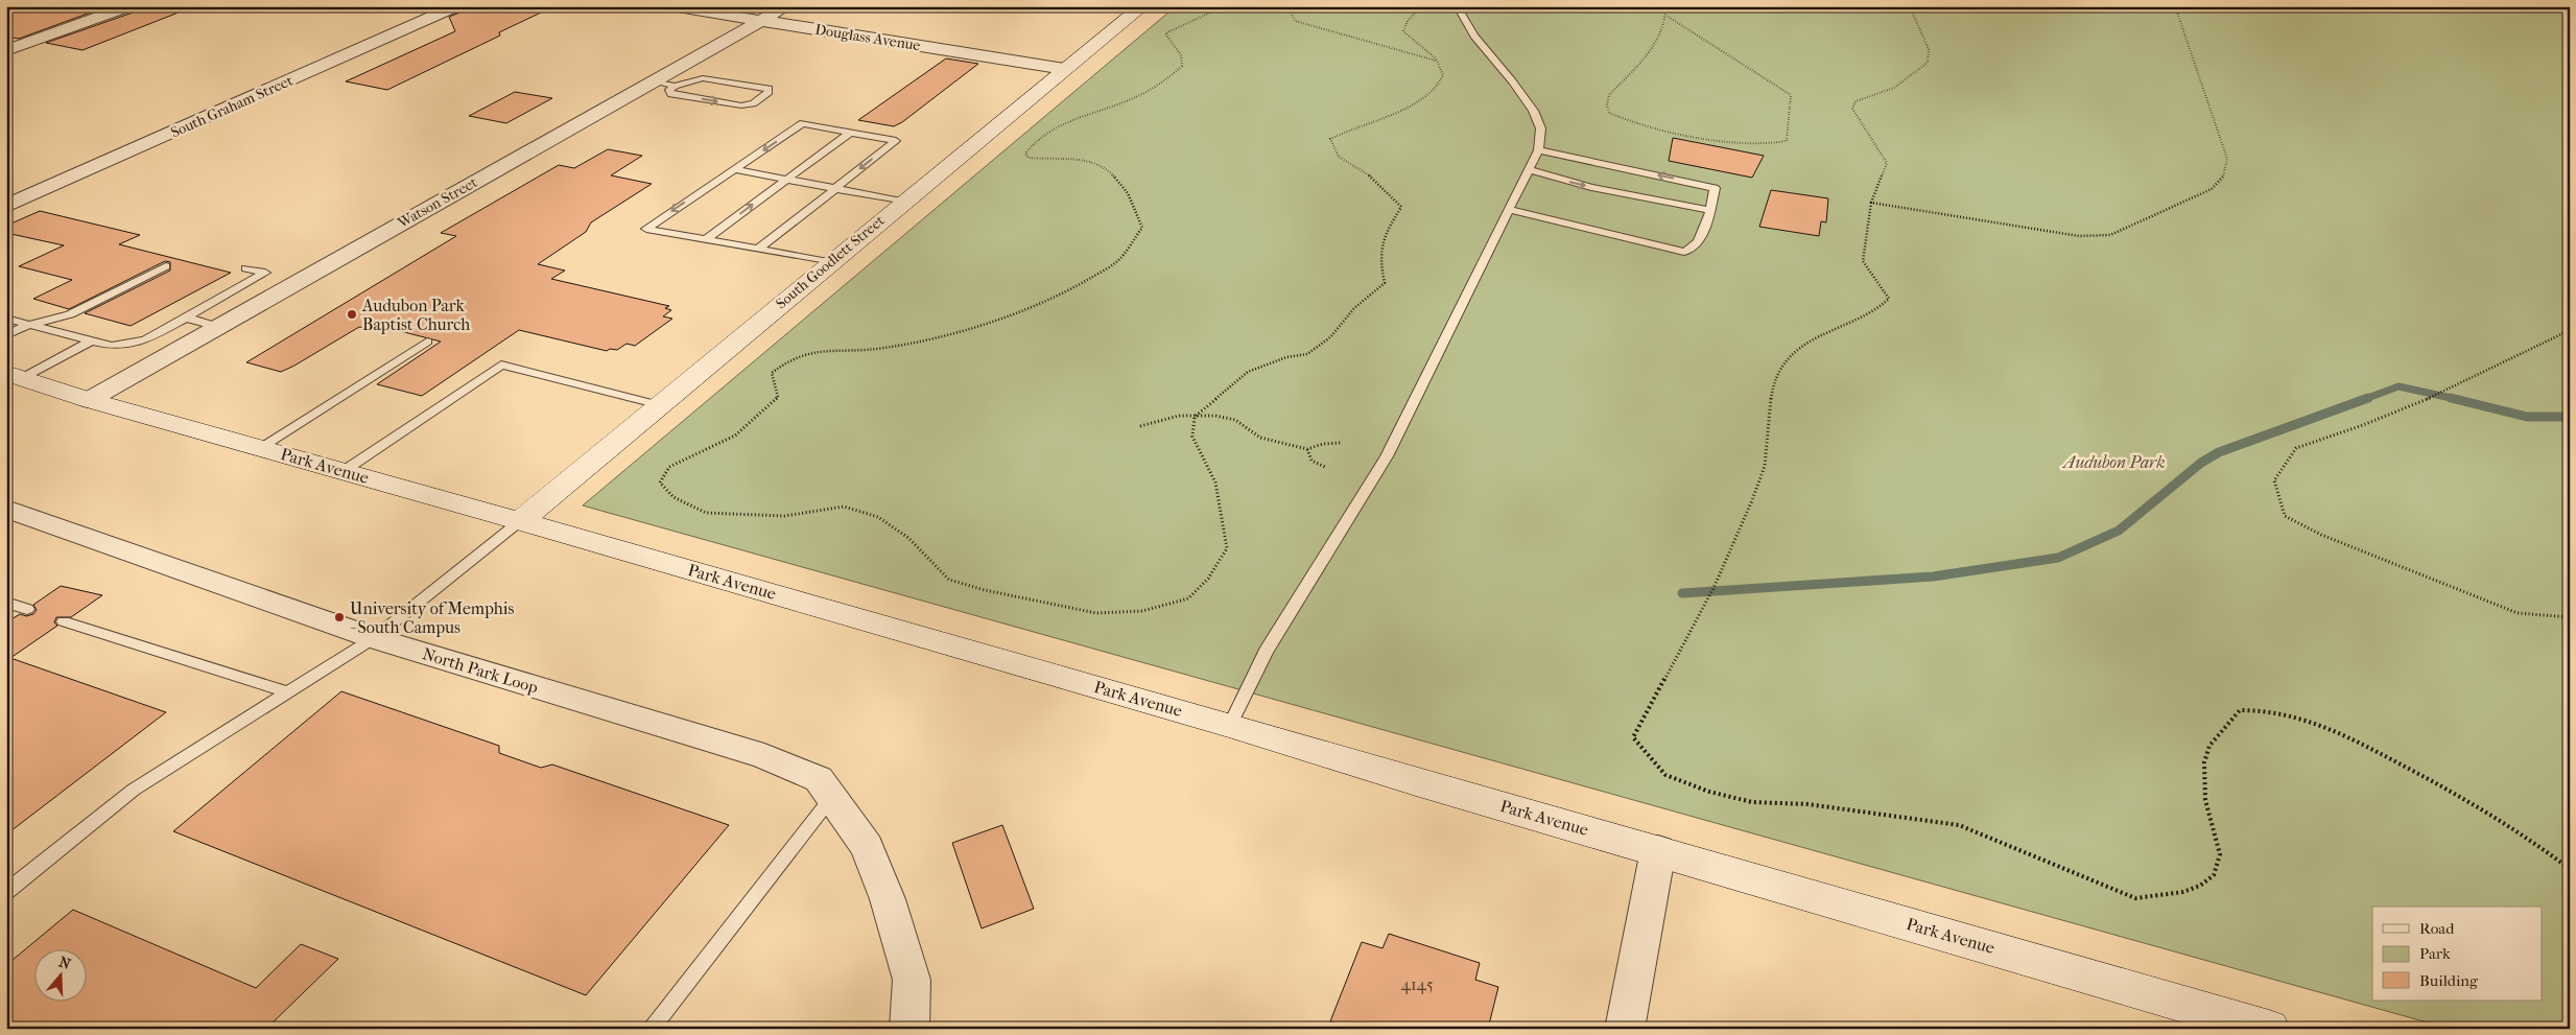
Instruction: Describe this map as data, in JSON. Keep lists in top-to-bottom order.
{
  "streets": {
    "main road": ["South Goodlett Street", "Park Avenue"],
    "street": [
      "Douglass Avenue",
      "South Graham Street",
      "Watson Street",
      "North Park Loop"
    ]
  },
  "crossings": [
    ["Douglass Avenue", "Watson Street"],
    ["Douglass Avenue", "South Goodlett Street"],
    ["Watson Street", "Park Avenue"],
    ["South Goodlett Street", "Park Avenue"]
  ],
  "parks": ["Audubon Park"],
  "places": ["Audubon Park Baptist Church", "University of Memphis - South Campus"],
  "house_numbers": ["4145"],
  "legend": ["Road", "Park", "Building"],
  "north": "top"
}
